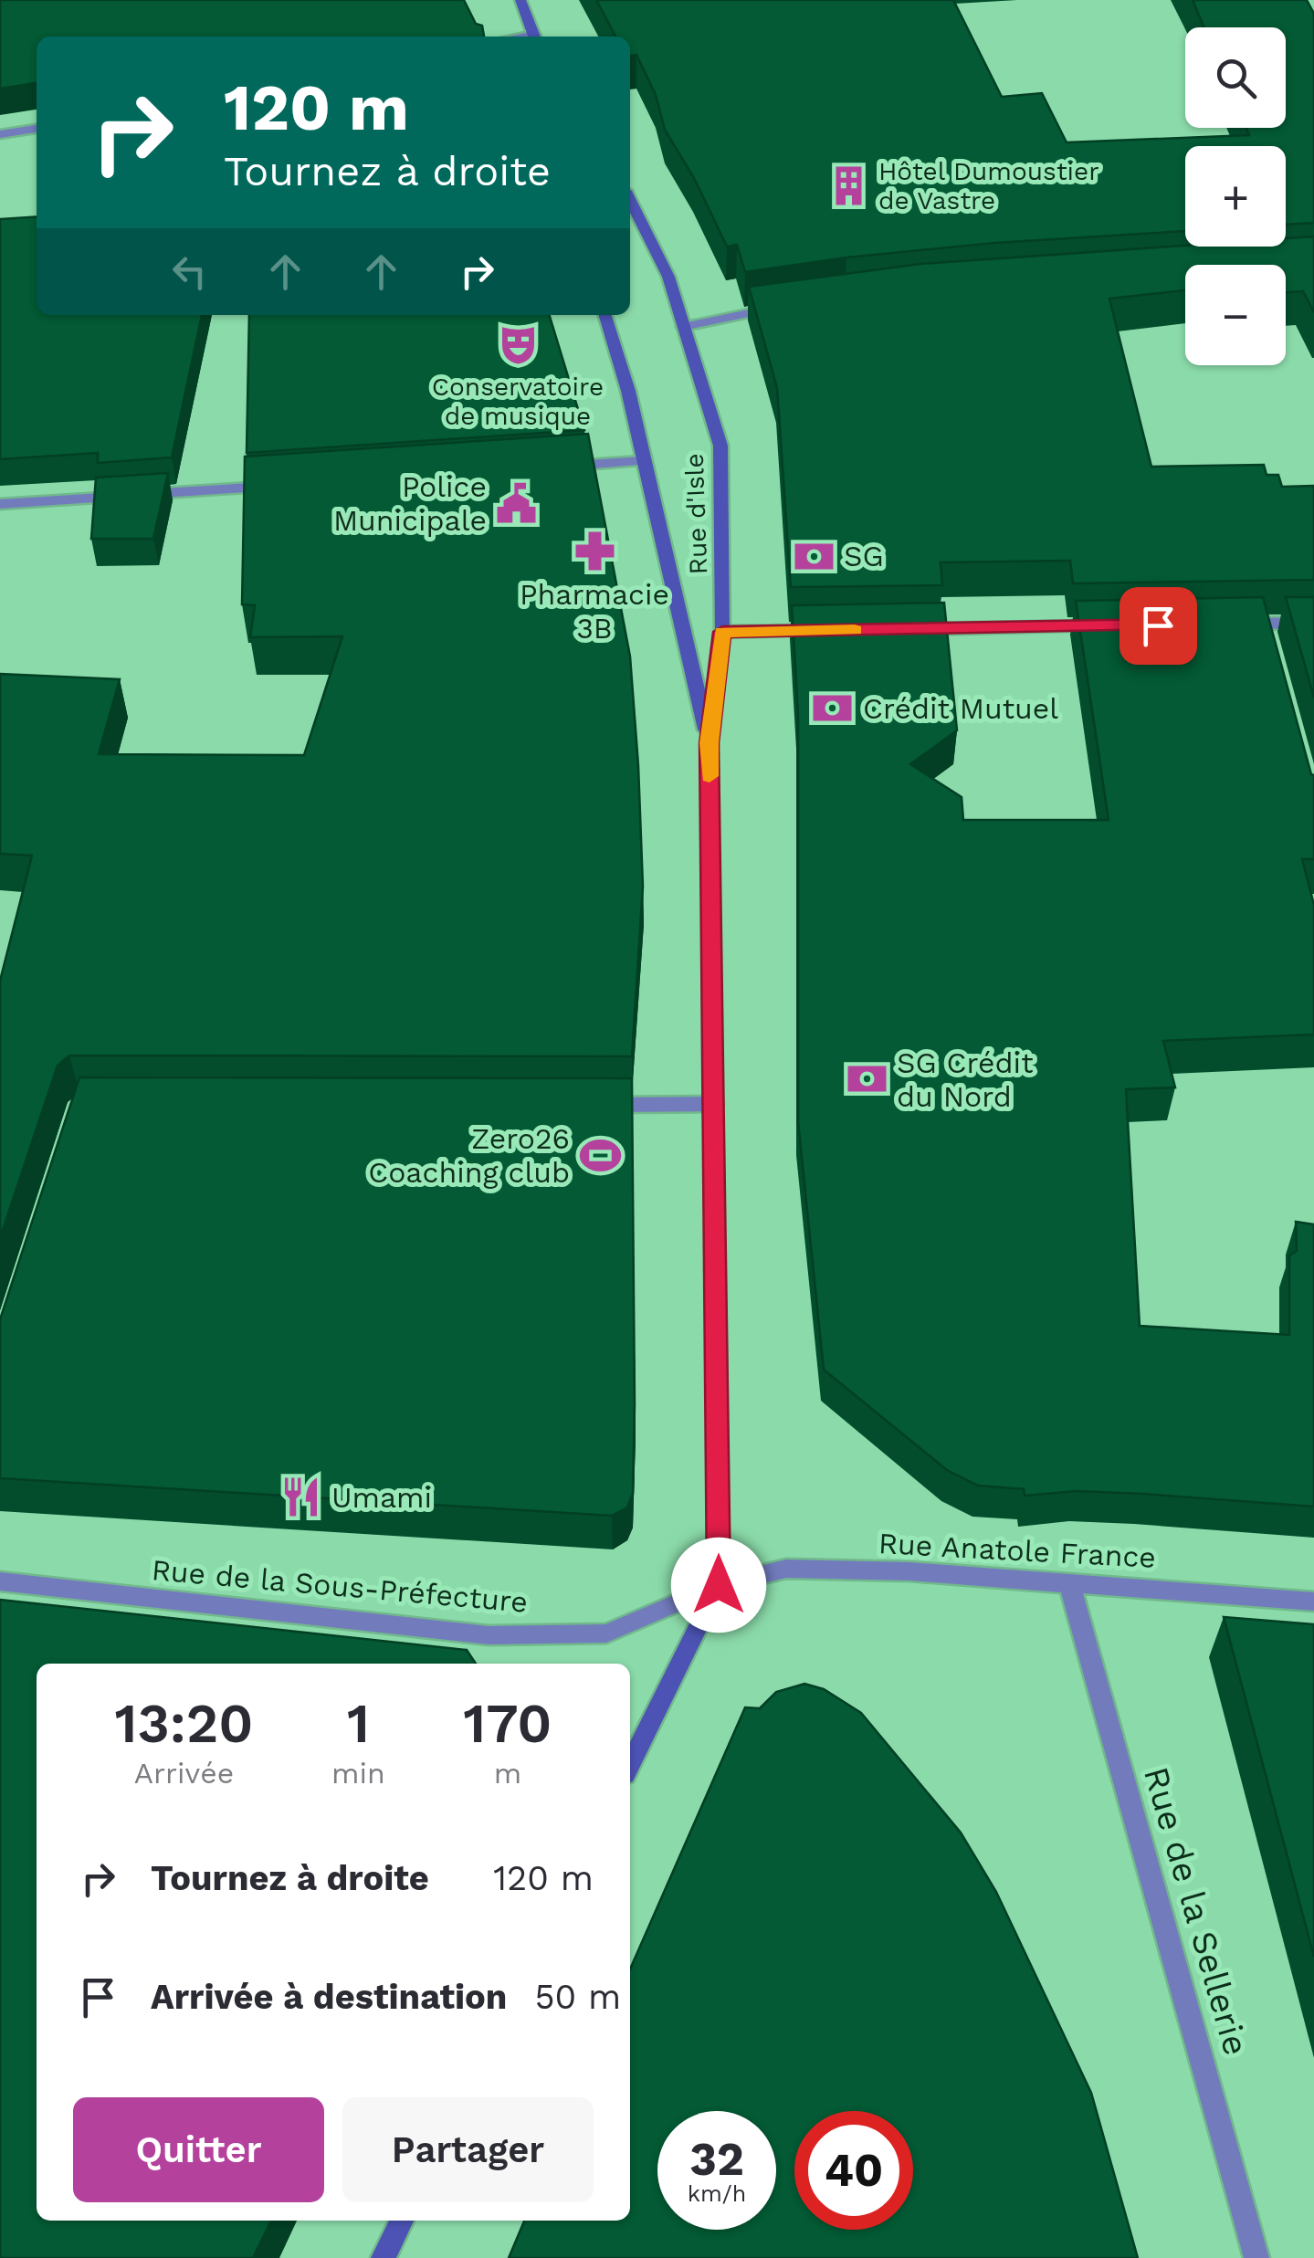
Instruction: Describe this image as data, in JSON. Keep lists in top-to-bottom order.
{
  "streets": {
    "street": [
      "Rue d'Isle",
      "Rue Anatole France",
      "Rue de la Sous-Préfecture",
      "Rue de la Sellerie"
    ]
  },
  "crossings": [
    ["Rue d'Isle", "Rue Anatole France"],
    ["Rue d'Isle", "Rue de la Sous-Préfecture"],
    ["Rue Anatole France", "Rue de la Sous-Préfecture"],
    ["Rue Anatole France", "Rue de la Sellerie"]
  ],
  "places": {
    "building": ["Hôtel Dumoustier de Vastre"],
    "theatre": ["Conservatoire de musique"],
    "public building": ["Police Municipale"],
    "pharmacy": ["Pharmacie 3B"],
    "bank": ["SG", "Crédit Mutuel", "SG Crédit du Nord"],
    "sports": ["Zero26 Coaching club"],
    "restaurant": ["Umami"]
  },
  "page": {
    "map_buttons": ["+", "−"],
    "turn": ["120 m", "Tournez à droite"],
    "eta": [
      "13:20",
      "Arrivée",
      "1",
      "min",
      "170",
      "m"
    ],
    "list": [
      {
        "name": "Tournez à droite",
        "value": "120 m"
      },
      {
        "name": "Arrivée à destination",
        "value": "50 m"
      }
    ],
    "buttons": ["Quitter", "Partager"],
    "speed": "32 km/h",
    "limit": "40"
  }
}
